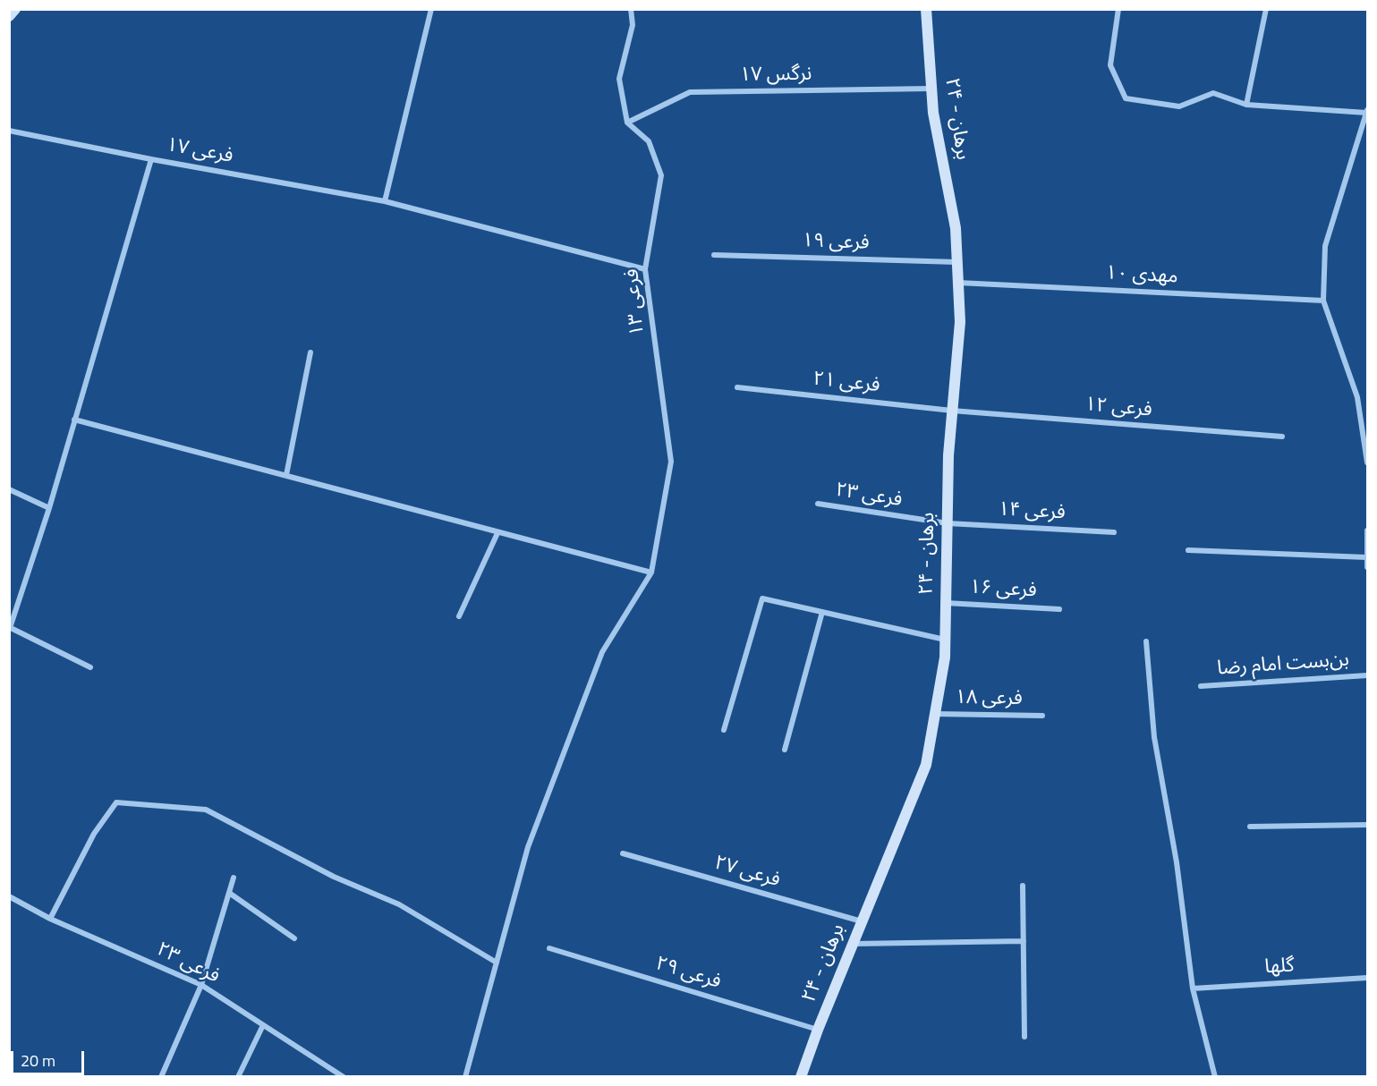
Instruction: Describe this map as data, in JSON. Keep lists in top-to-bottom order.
{
  "streets": {
    "street": [
      "۱۷ نرگس",
      "۲۴ - برهان",
      "فرعی ۱۷",
      "فرعی ۱۹",
      "۱۰ مهدی",
      "فرعی ۱۳",
      "فرعی ۲۱",
      "فرعی ۱۲",
      "فرعی ۲۳",
      "فرعی ۱۴",
      "فرعی ۱۶",
      "بن‌بست امام رضا",
      "فرعی ۱۸",
      "فرعی ۲۷",
      "گلها",
      "فرعی ۲۹"
    ]
  },
  "crossings": [
    ["۱۷ نرگس", "۲۴ - برهان"],
    ["۱۷ نرگس", "فرعی ۱۳"],
    ["۲۴ - برهان", "فرعی ۱۹"],
    ["۲۴ - برهان", "۱۰ مهدی"],
    ["۲۴ - برهان", "فرعی ۲۱"],
    ["۲۴ - برهان", "فرعی ۱۲"],
    ["۲۴ - برهان", "فرعی ۲۳"],
    ["۲۴ - برهان", "فرعی ۱۴"],
    ["۲۴ - برهان", "فرعی ۱۶"],
    ["۲۴ - برهان", "فرعی ۱۸"],
    ["۲۴ - برهان", "فرعی ۲۷"],
    ["۲۴ - برهان", "فرعی ۲۹"],
    ["فرعی ۱۷", "فرعی ۱۳"],
    ["فرعی ۲۱", "فرعی ۱۲"],
    ["فرعی ۲۳", "فرعی ۱۴"]
  ],
  "scale_bar": "20 m"
}
